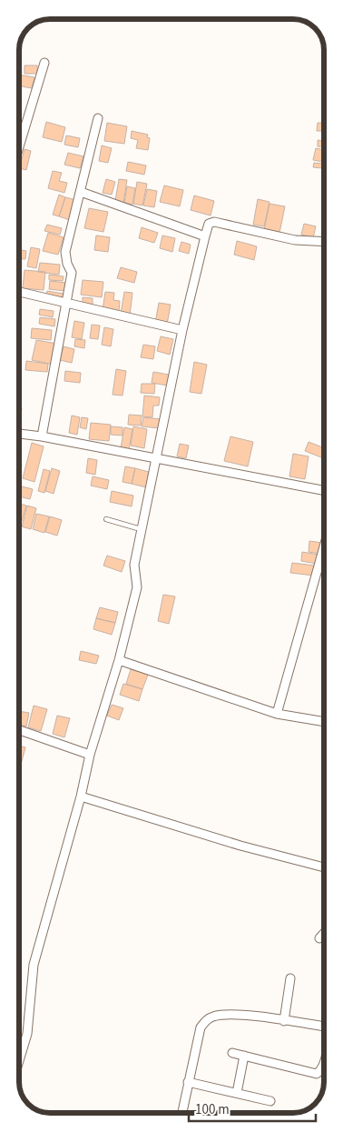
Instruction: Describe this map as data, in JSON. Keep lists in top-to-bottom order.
{
  "scale_bar": "100 m"
}
